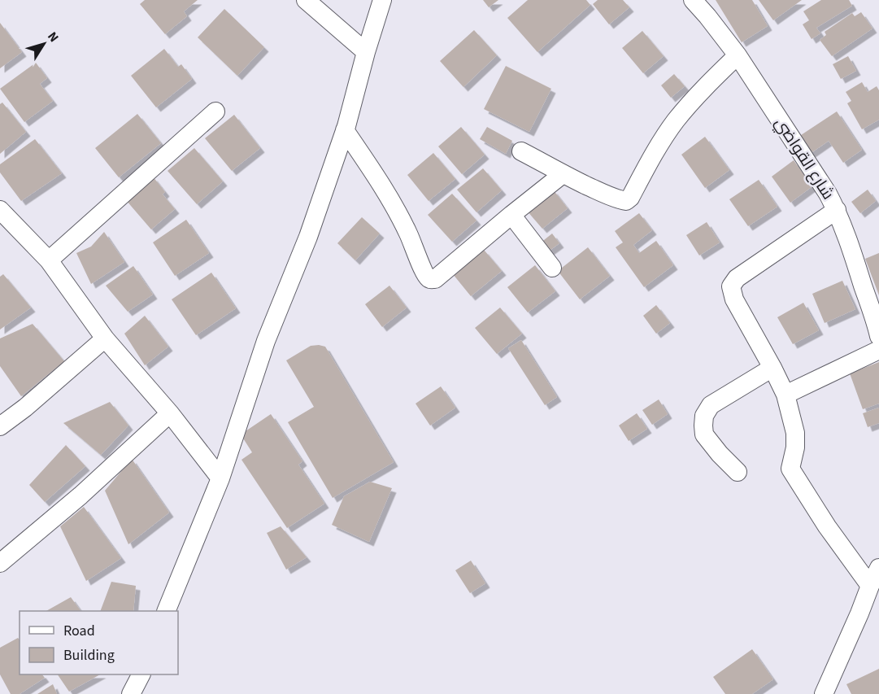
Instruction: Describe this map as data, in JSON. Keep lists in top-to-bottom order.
{
  "streets": {
    "street": ["شارع القواضي"]
  },
  "legend": ["Road", "Building"],
  "north": "top right"
}
